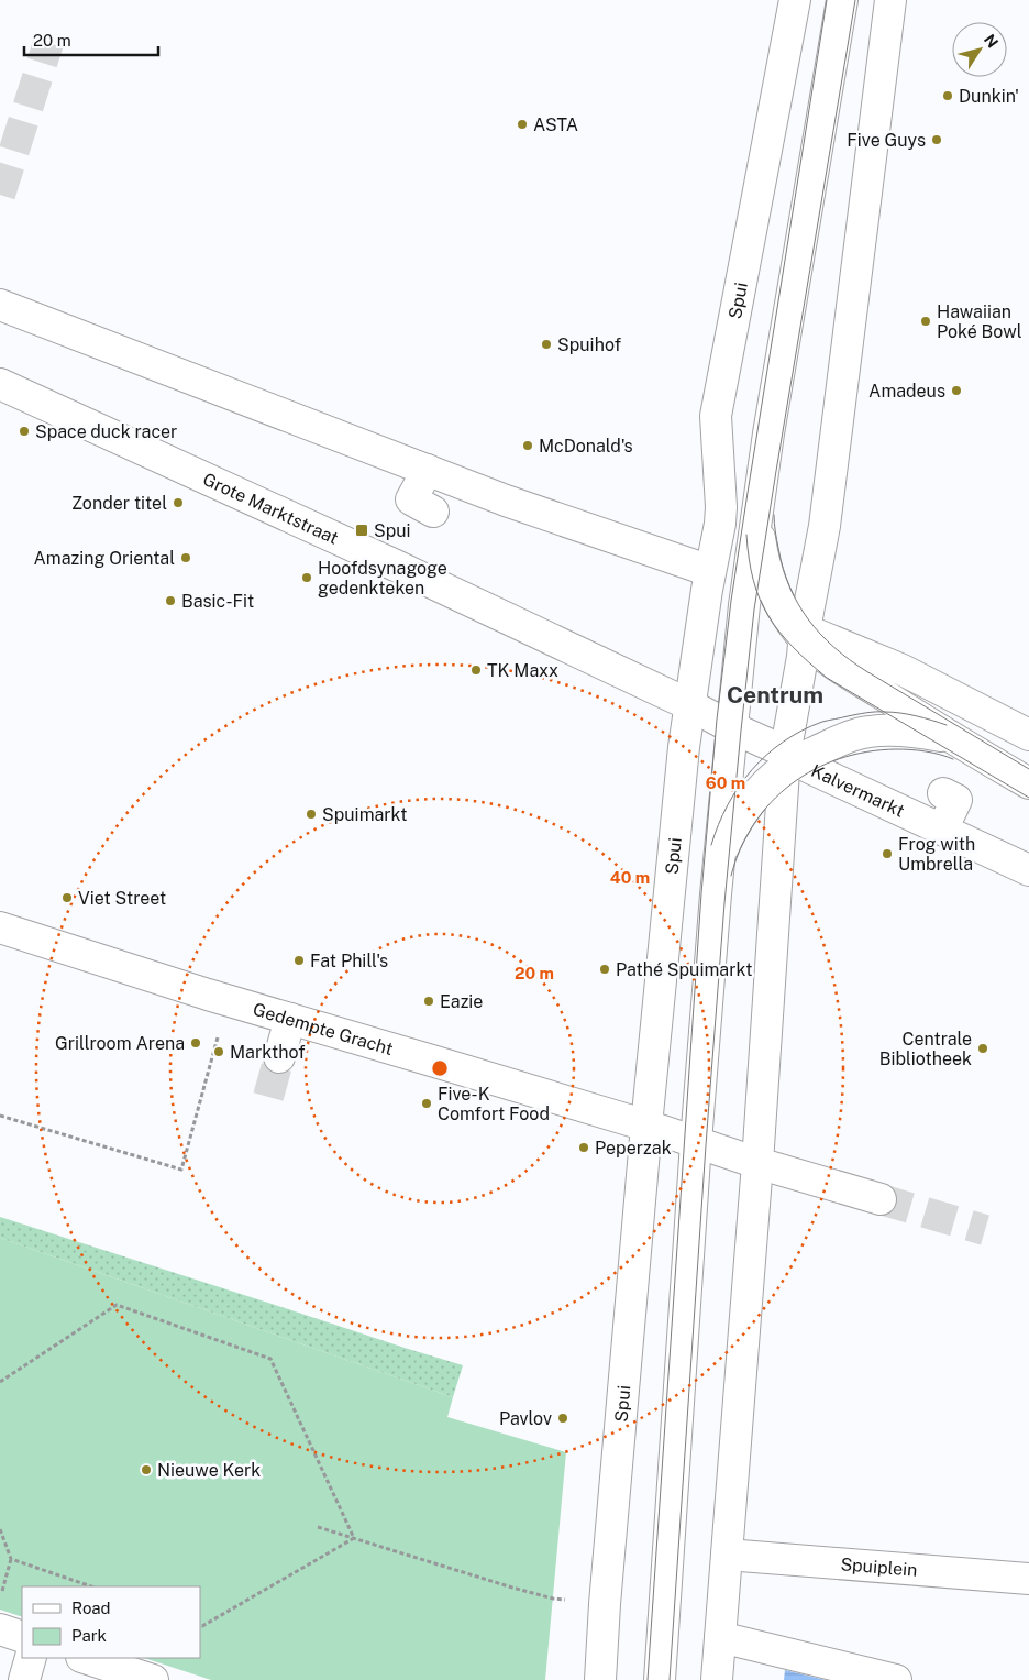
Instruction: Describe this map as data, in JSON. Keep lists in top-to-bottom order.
{
  "streets": {
    "street": [
      "Spui",
      "Grote Marktstraat",
      "Kalvermarkt",
      "Gedempte Gracht",
      "Spuiplein"
    ]
  },
  "crossings": [
    ["Spui", "Grote Marktstraat"],
    ["Spui", "Kalvermarkt"],
    ["Spui", "Gedempte Gracht"],
    ["Grote Marktstraat", "Kalvermarkt"]
  ],
  "districts": ["Centrum"],
  "places": {
    "other": [
      "Dunkin'",
      "ASTA",
      "Five Guys",
      "Hawaiian Poké Bowl",
      "Spuihof",
      "Amadeus",
      "Space duck racer",
      "McDonald's",
      "Zonder titel",
      "Amazing Oriental",
      "Hoofdsynagoge gedenkteken",
      "Basic-Fit",
      "TK Maxx",
      "Spuimarkt",
      "Frog with Umbrella",
      "Viet Street",
      "Fat Phill's",
      "Pathé Spuimarkt",
      "Eazie",
      "Grillroom Arena",
      "Centrale Bibliotheek",
      "Markthof",
      "Five-K Comfort Food",
      "Peperzak",
      "Pavlov",
      "Nieuwe Kerk"
    ],
    "transit": ["Spui"]
  },
  "legend": ["Road", "Park"],
  "scale_bar": "20 m",
  "north": "top right",
  "rings": ["60 m", "40 m", "20 m"]
}
